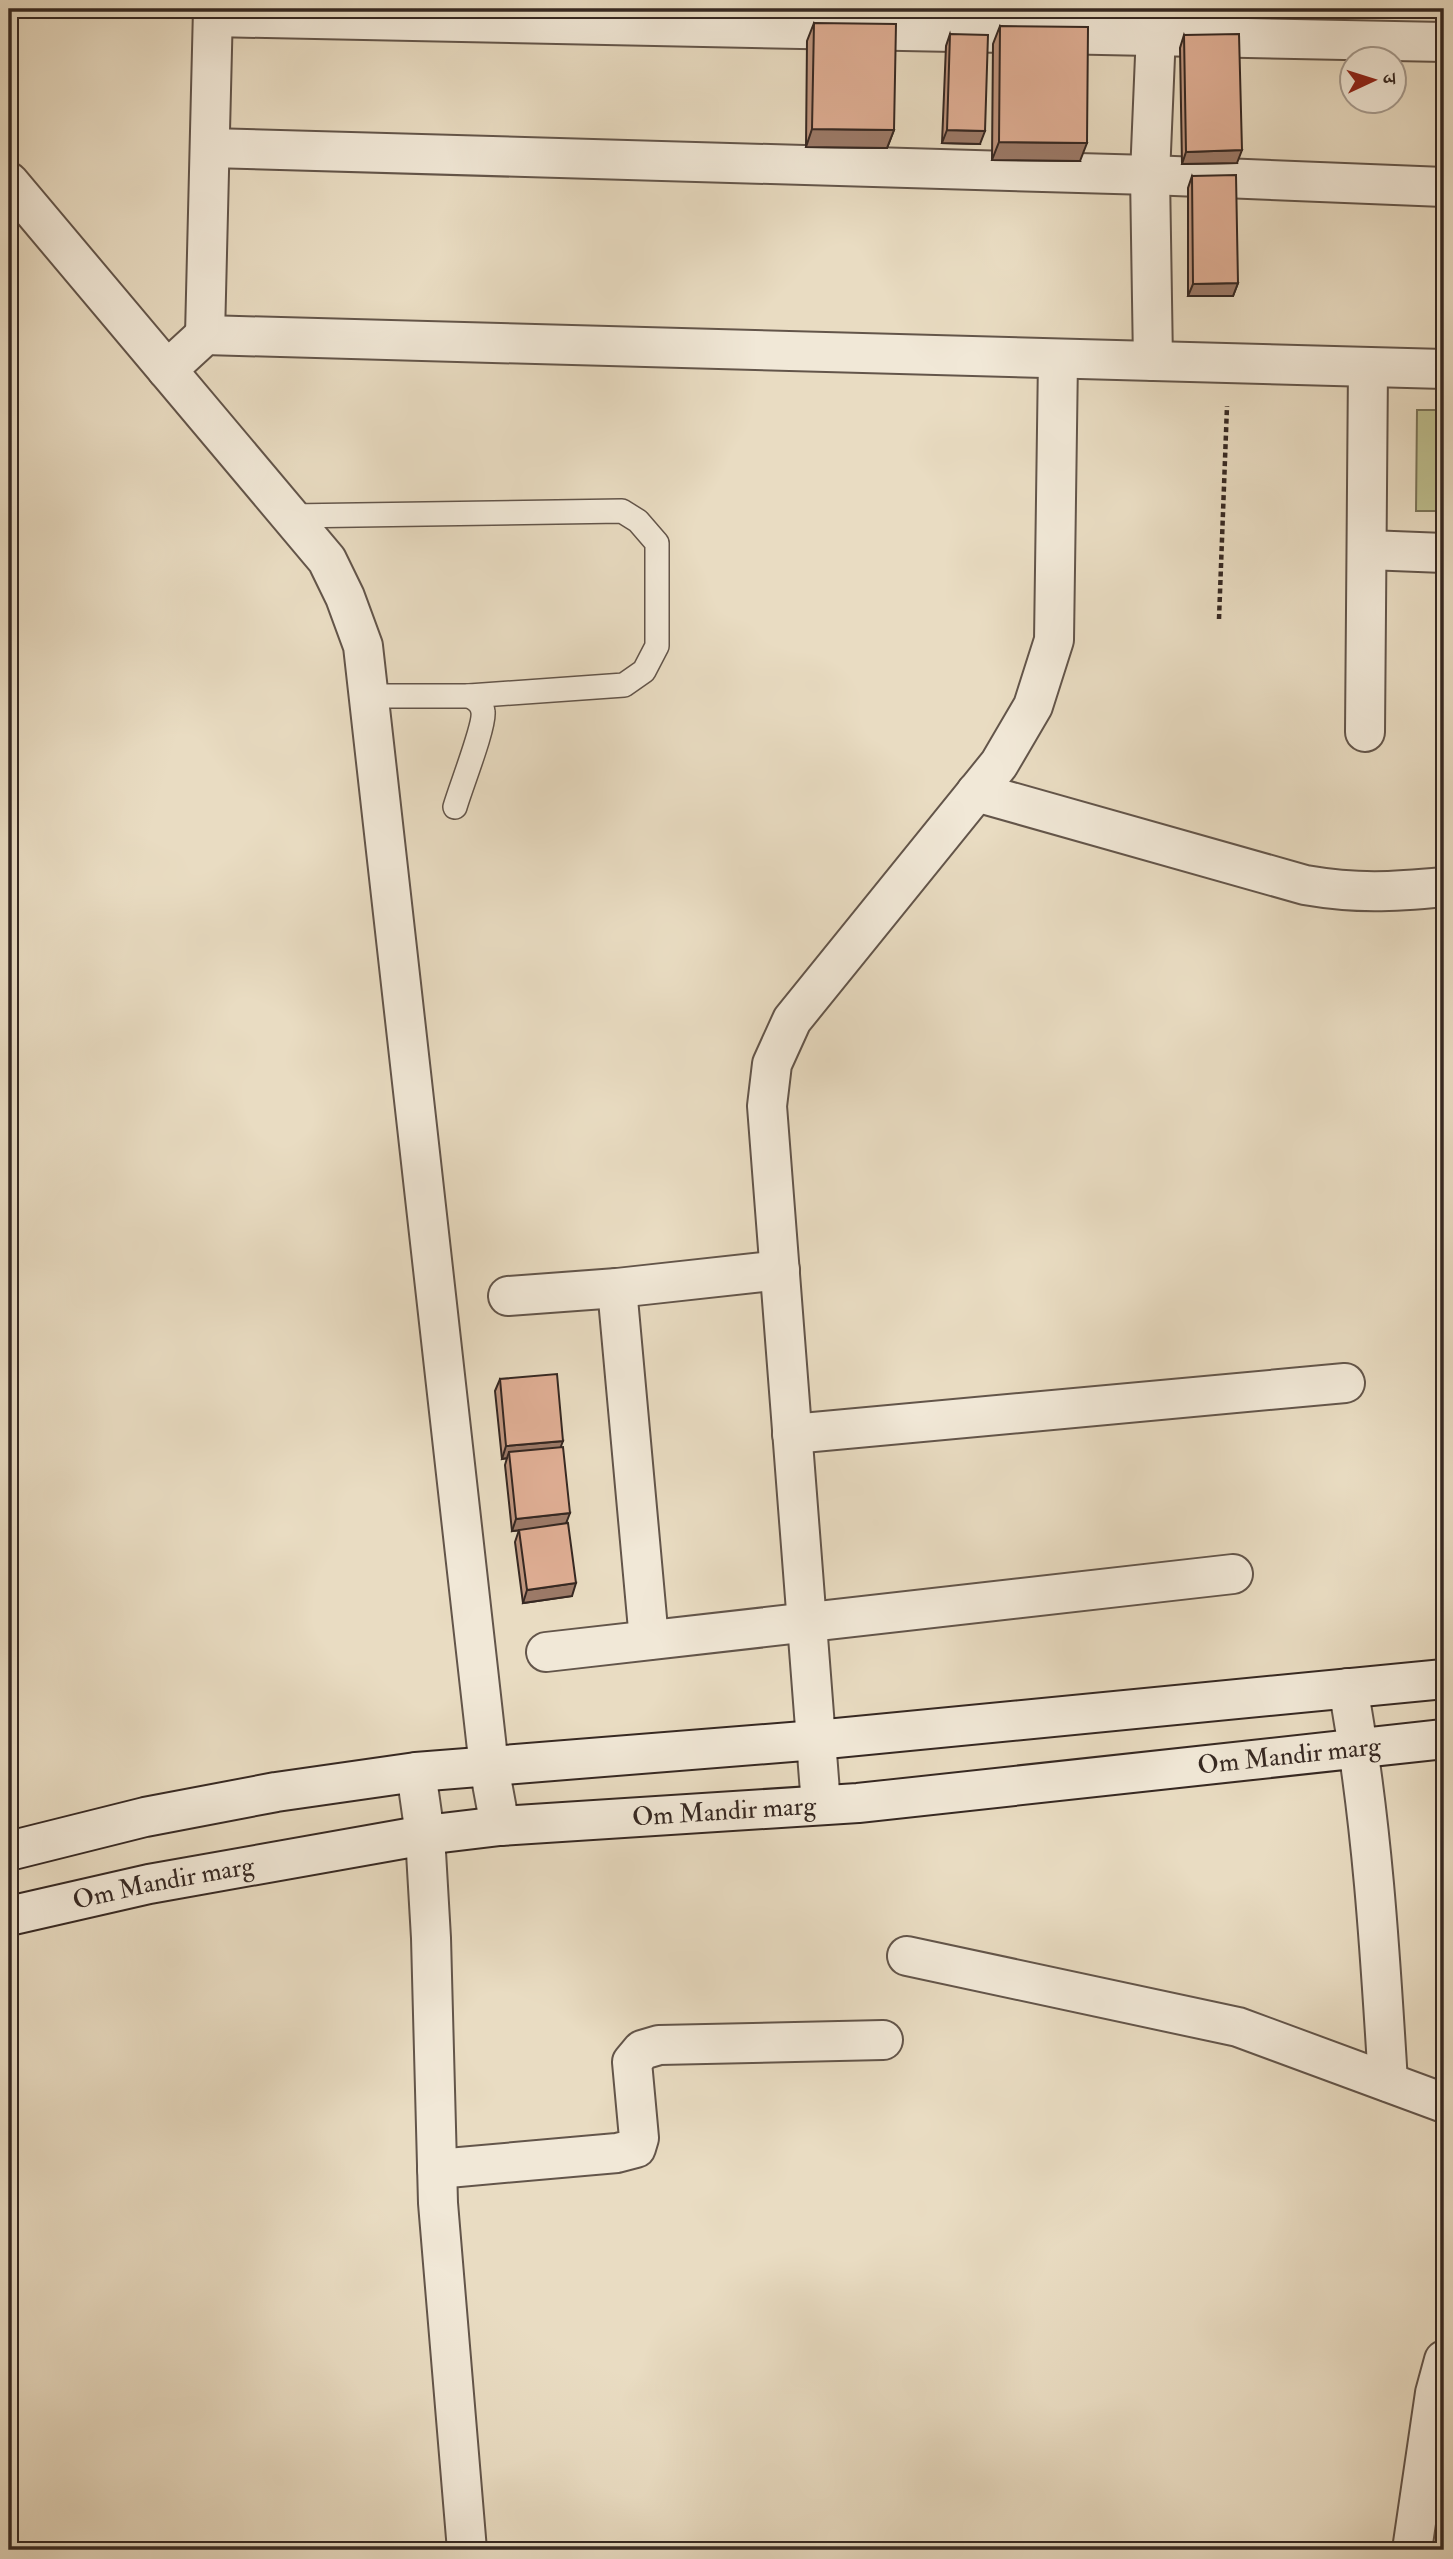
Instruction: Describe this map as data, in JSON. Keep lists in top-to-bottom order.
{
  "streets": {
    "street": ["Om Mandir marg"]
  },
  "north": "right"
}
